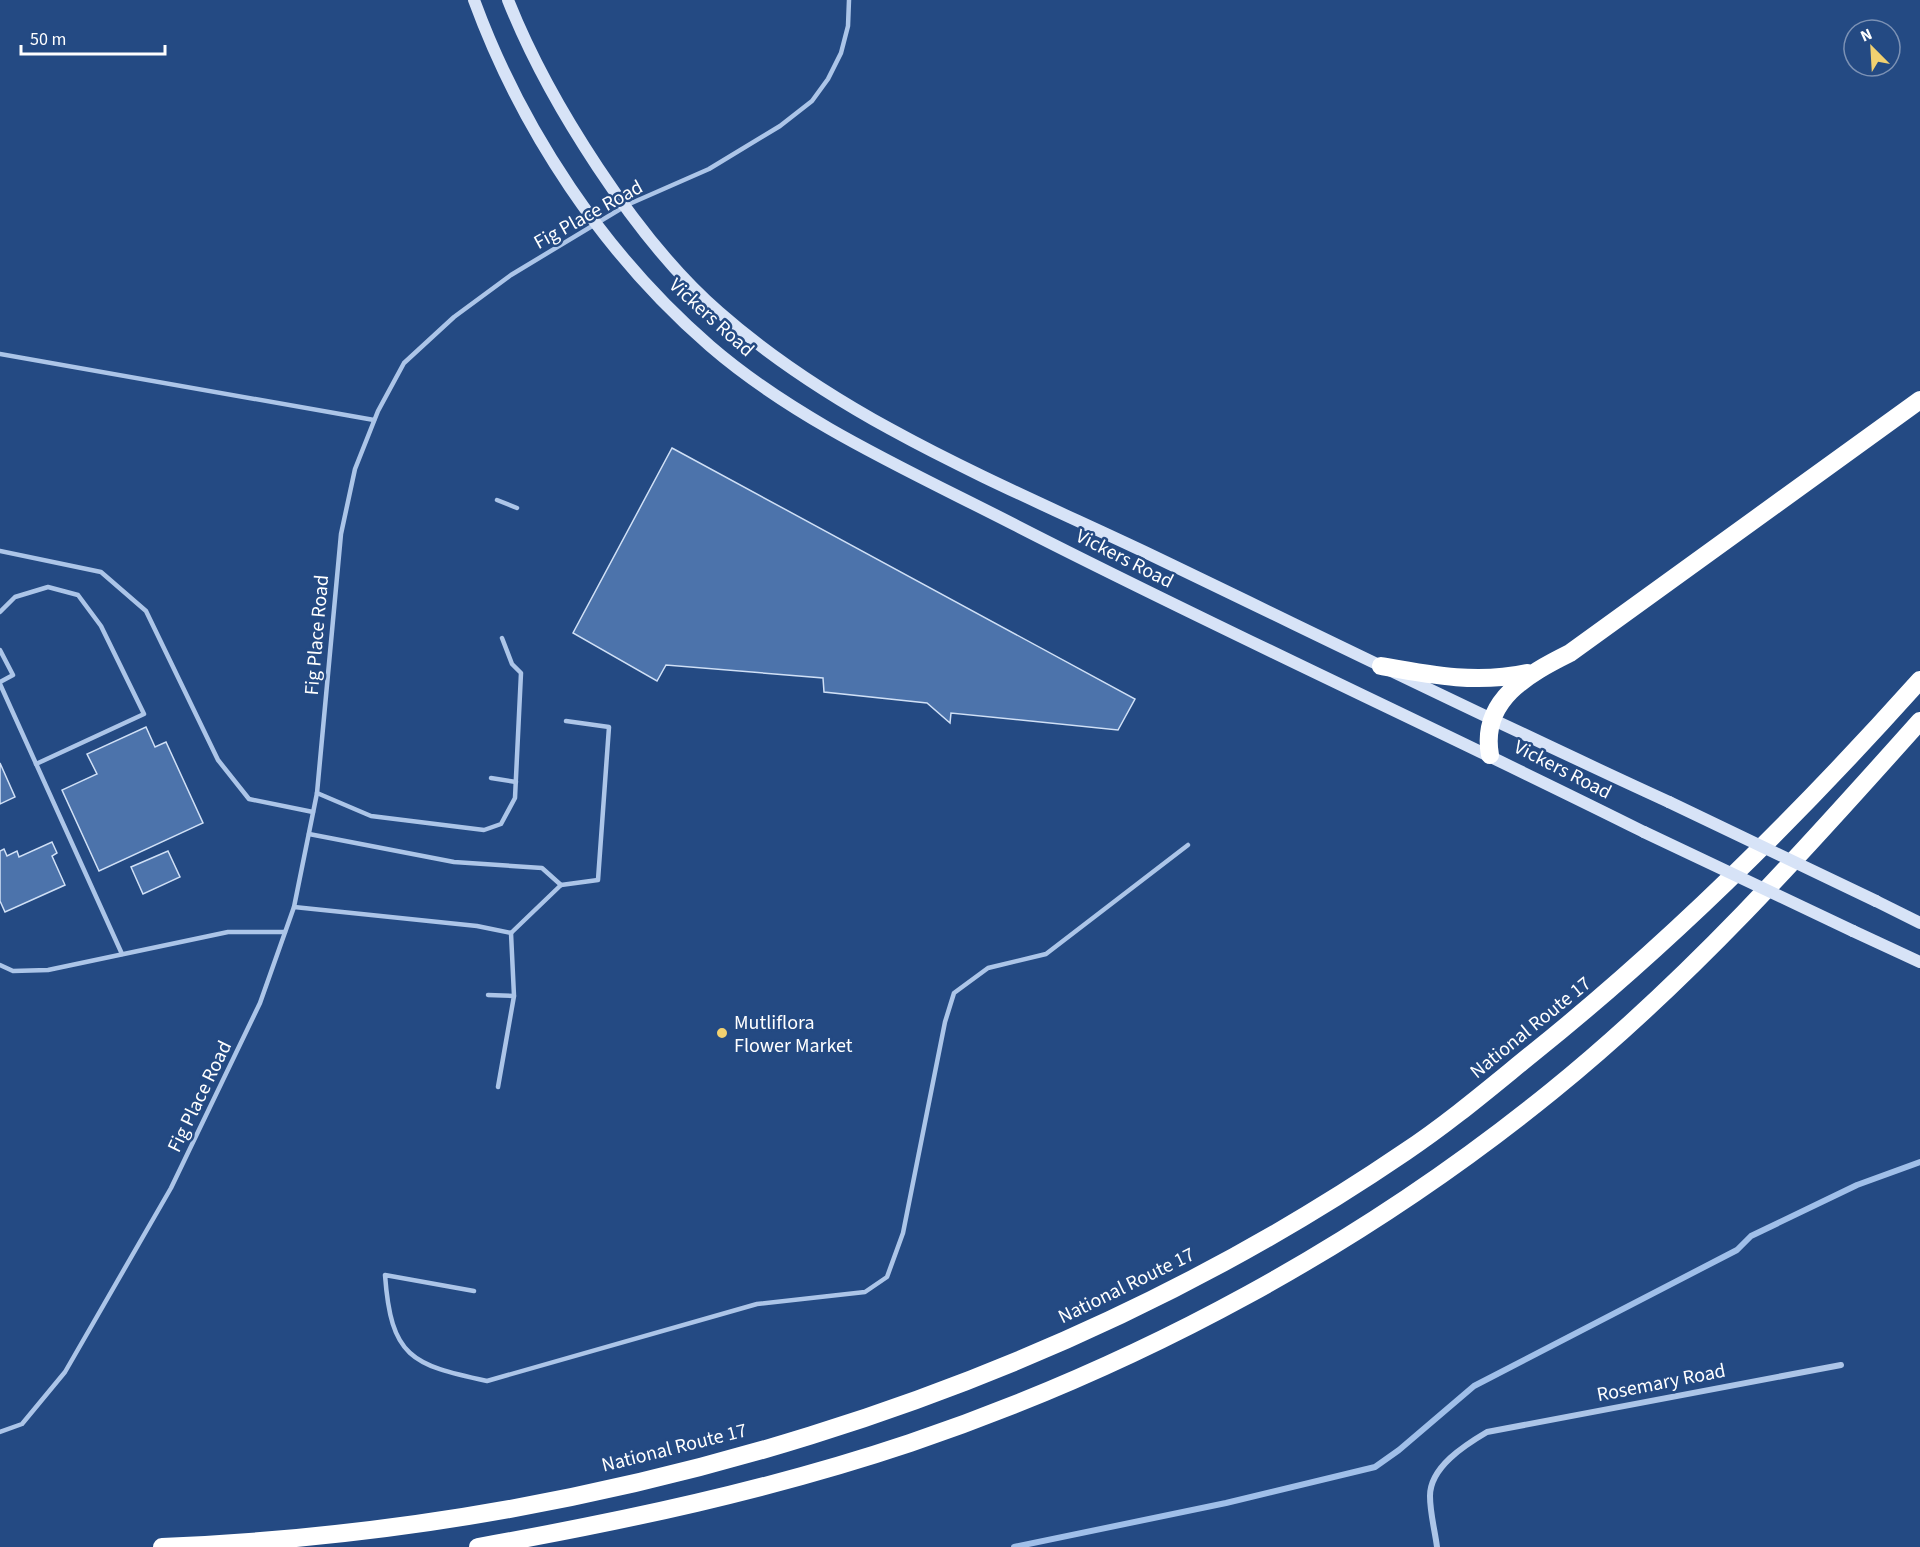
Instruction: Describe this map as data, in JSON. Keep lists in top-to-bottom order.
{
  "streets": {
    "highway": ["National Route 17"],
    "main road": ["Vickers Road"],
    "street": ["Rosemary Road"],
    "lane": ["Fig Place Road"]
  },
  "crossings": [
    ["Fig Place Road", "Vickers Road"]
  ],
  "places": ["Mutliflora Flower Market"],
  "scale_bar": "50 m",
  "north": "top left"
}
